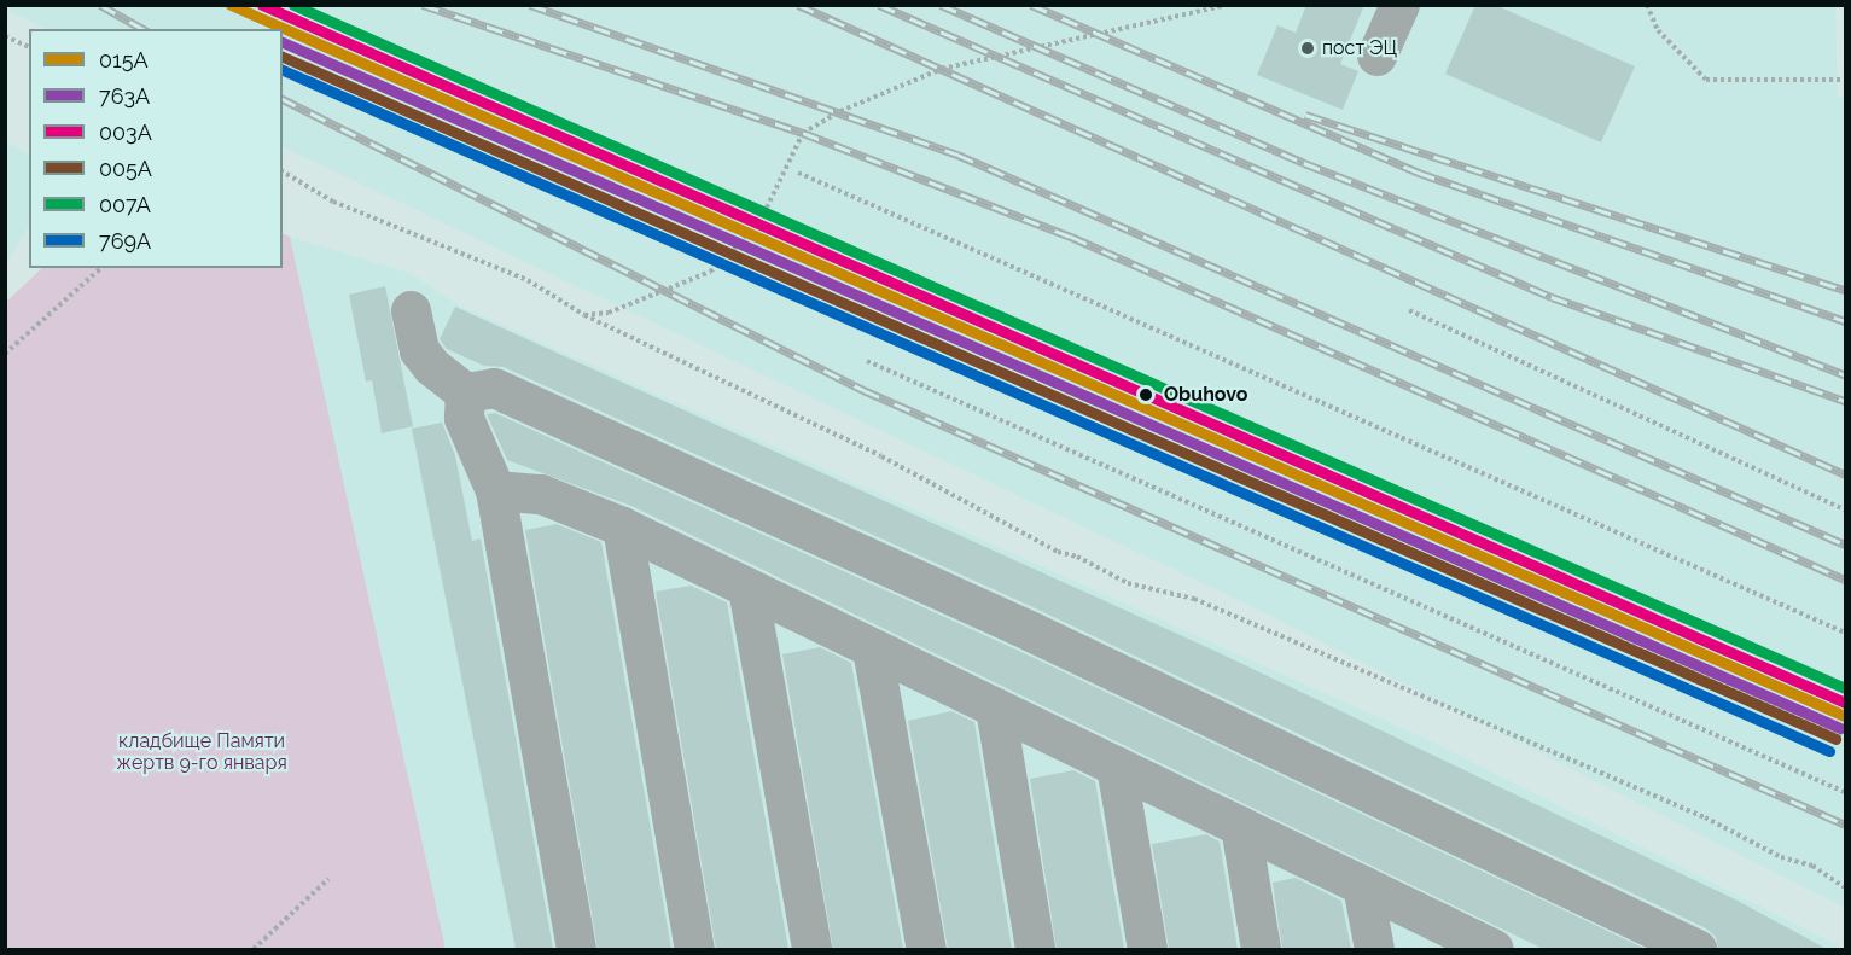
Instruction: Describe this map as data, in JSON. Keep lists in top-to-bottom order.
{
  "parks": ["кладбище Памяти жертв 9-го января"],
  "places": ["пост ЭЦ", "Obuhovo"],
  "lines": [
    "transit line 015А",
    "transit line 003А",
    "transit line 007А",
    "transit line 763А",
    "transit line 005А",
    "transit line 769А"
  ],
  "legend": [
    "015А",
    "763А",
    "003А",
    "005А",
    "007А",
    "769А"
  ]
}
